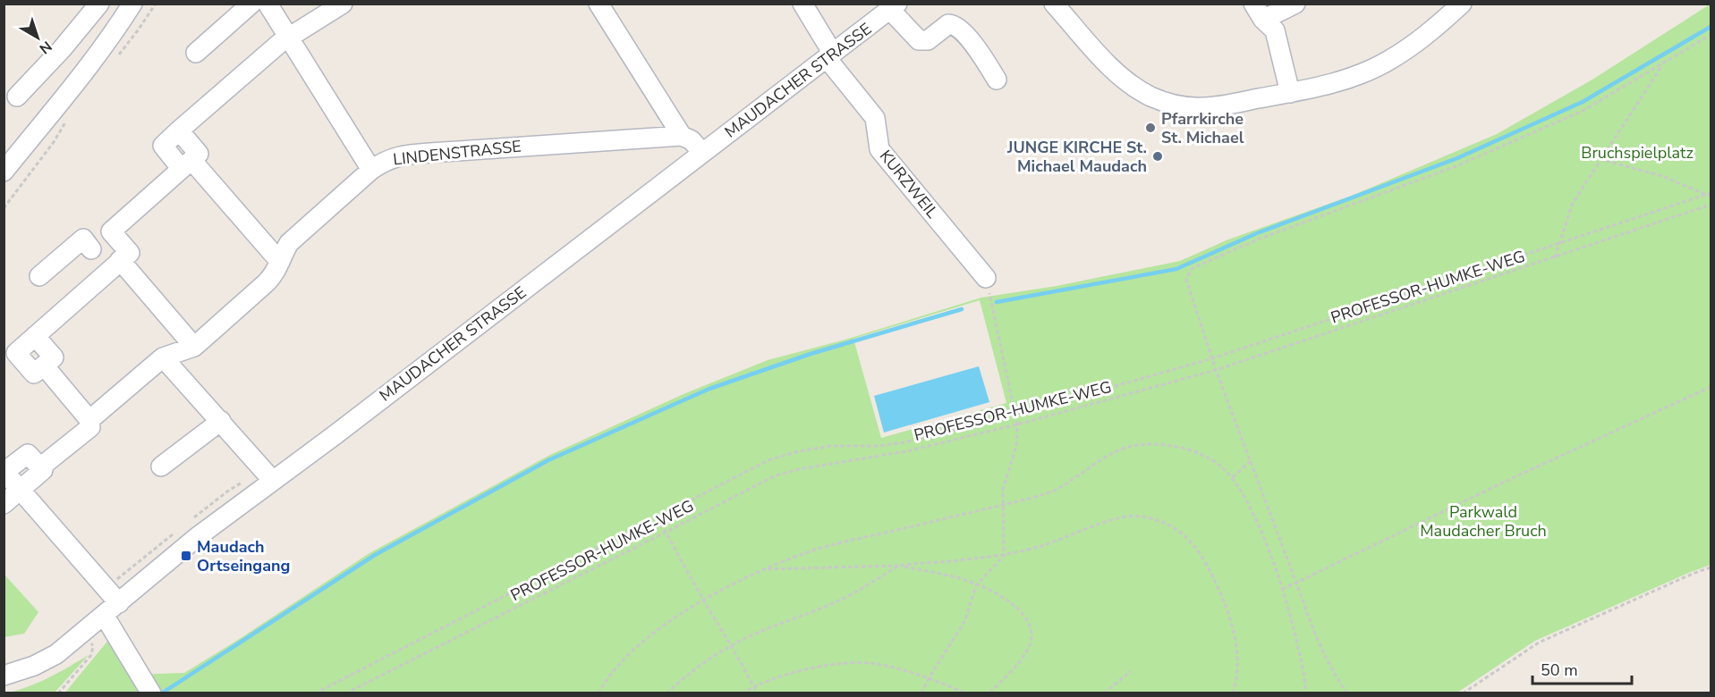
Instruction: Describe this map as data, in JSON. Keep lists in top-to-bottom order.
{
  "streets": {
    "street": ["MAUDACHER STRASSE", "LINDENSTRASSE", "KURZWEIL"],
    "path": ["PROFESSOR-HUMKE-WEG"]
  },
  "crossings": [
    ["MAUDACHER STRASSE", "KURZWEIL"]
  ],
  "parks": ["Bruchspielplatz", "Parkwald Maudacher Bruch"],
  "places": {
    "other": ["Pfarrkirche St. Michael", "JUNGE KIRCHE St. Michael Maudach"],
    "transit": ["Maudach Ortseingang"]
  },
  "scale_bar": "50 m",
  "north": "bottom right"
}
